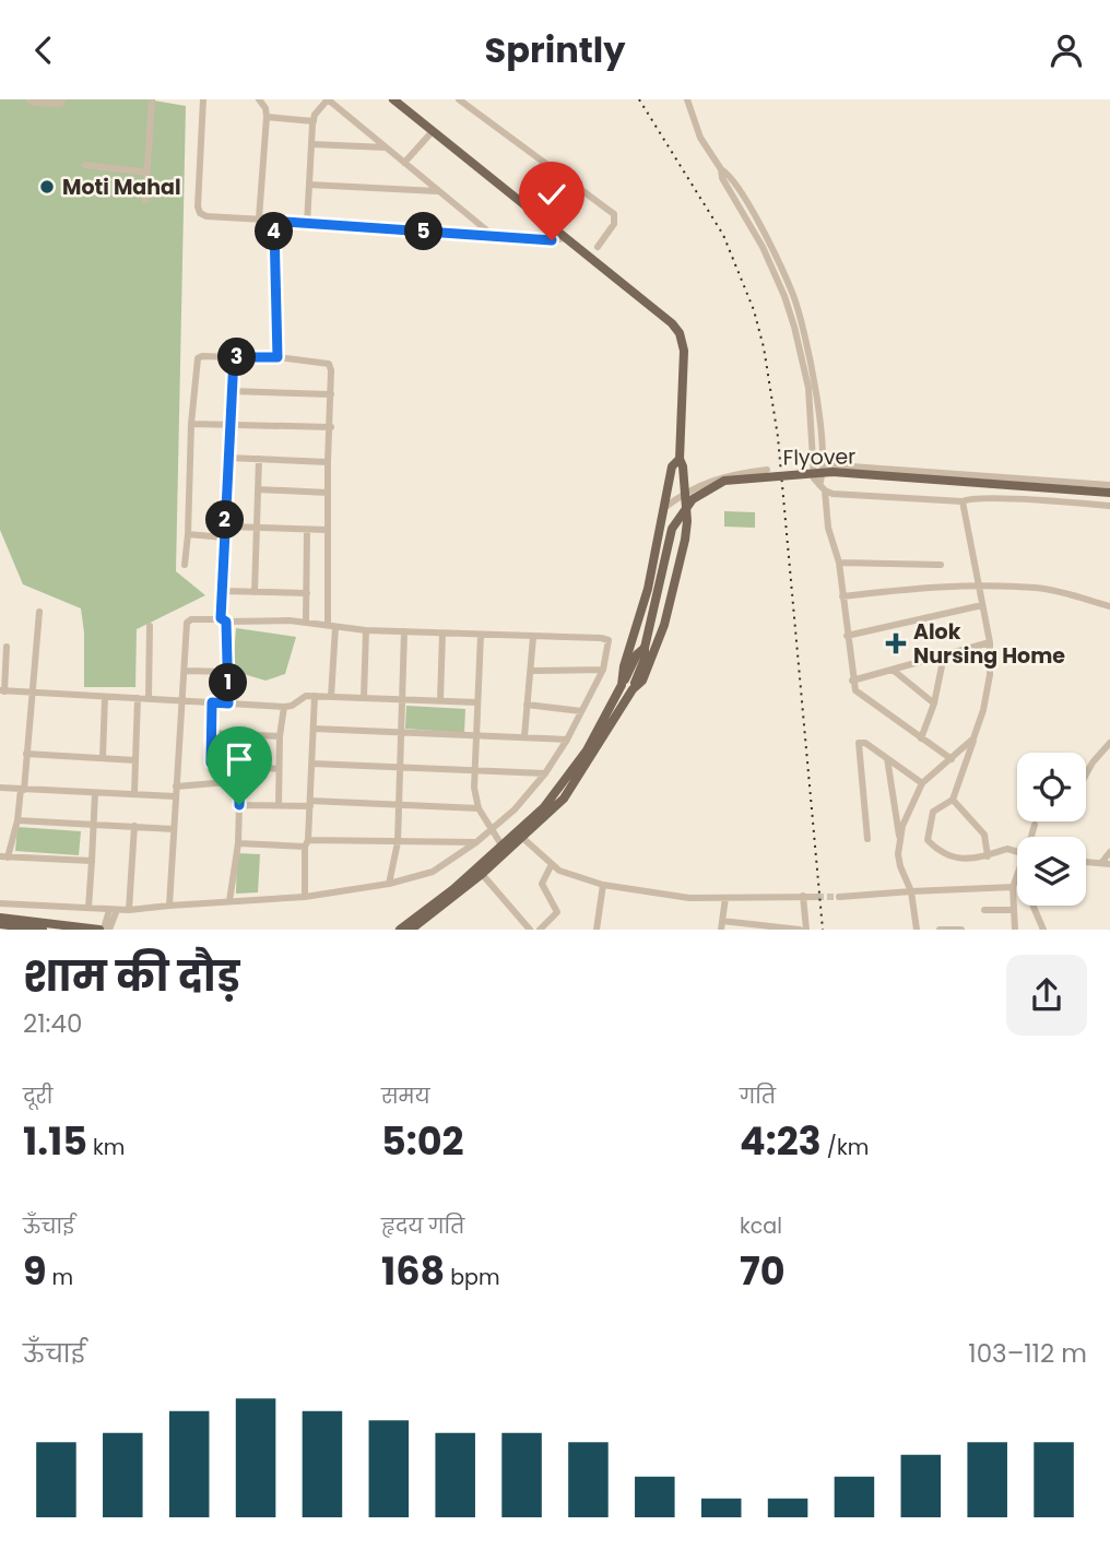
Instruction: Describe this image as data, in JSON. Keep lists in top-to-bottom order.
{
  "streets": {
    "main road": ["Flyover"]
  },
  "places": {
    "other": ["Moti Mahal"],
    "health": ["Alok Nursing Home"]
  },
  "page": {
    "header": "Sprintly",
    "pins": [
      "4",
      "5",
      "3",
      "2",
      "1"
    ],
    "heading": ["शाम की दौड़", "21:40"],
    "stats": [
      ["दूरी", "1.15 km"],
      ["समय", "5:02"],
      ["गति", "4:23 /km"],
      ["ऊँचाई", "9 m"],
      ["हृदय गति", "168 bpm"],
      ["kcal", "70"]
    ],
    "chart": ["ऊँचाई", "103–112 m"]
  }
}
